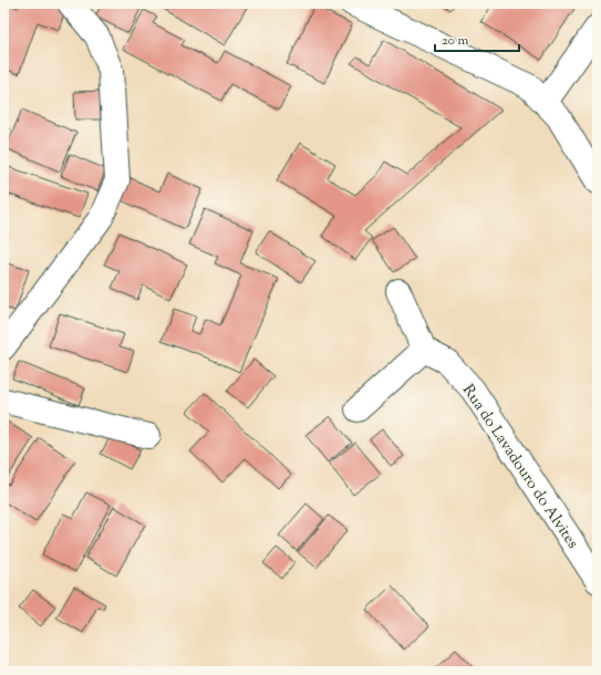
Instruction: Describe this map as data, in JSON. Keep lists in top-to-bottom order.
{
  "streets": {
    "street": ["Rua do Lavadouro do Alvites"]
  },
  "scale_bar": "20 m"
}
